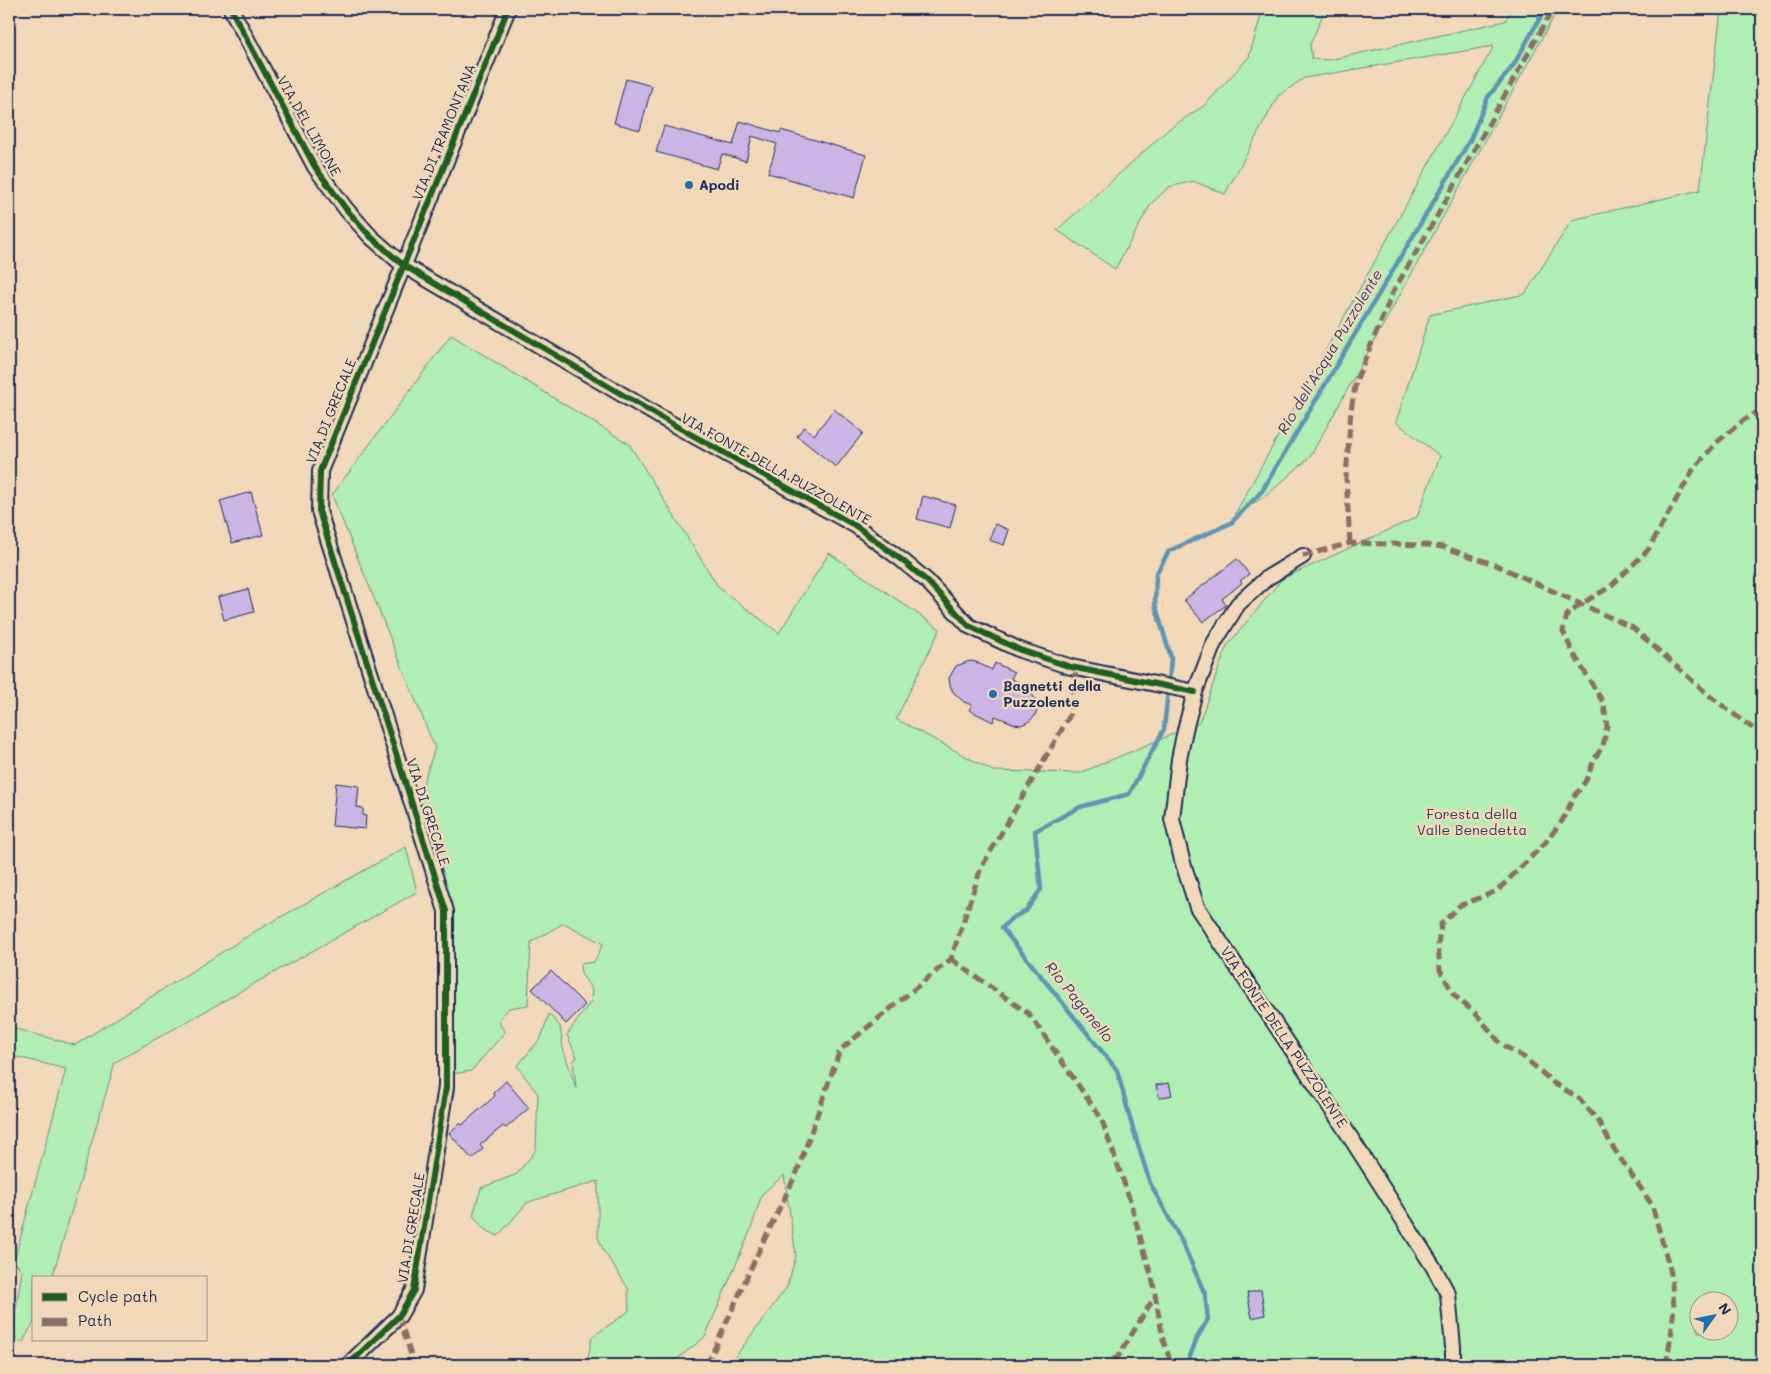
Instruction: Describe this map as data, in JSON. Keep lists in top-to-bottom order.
{
  "streets": {
    "street": [
      "VIA DEL LIMONE",
      "VIA DI TRAMONTANA",
      "VIA DI GRECALE",
      "VIA FONTE DELLA PUZZOLENTE"
    ]
  },
  "crossings": [
    ["VIA DEL LIMONE", "VIA DI TRAMONTANA"],
    ["VIA DEL LIMONE", "VIA DI GRECALE"],
    ["VIA DEL LIMONE", "VIA FONTE DELLA PUZZOLENTE"],
    ["VIA DI TRAMONTANA", "VIA DI GRECALE"],
    ["VIA DI TRAMONTANA", "VIA FONTE DELLA PUZZOLENTE"],
    ["VIA DI GRECALE", "VIA FONTE DELLA PUZZOLENTE"]
  ],
  "water": ["Rio dell'Acqua Puzzolente", "Rio Paganello"],
  "parks": ["Foresta della Valle Benedetta"],
  "places": ["Apodi", "Bagnetti della Puzzolente"],
  "legend": ["Cycle path", "Path"],
  "north": "top right"
}
